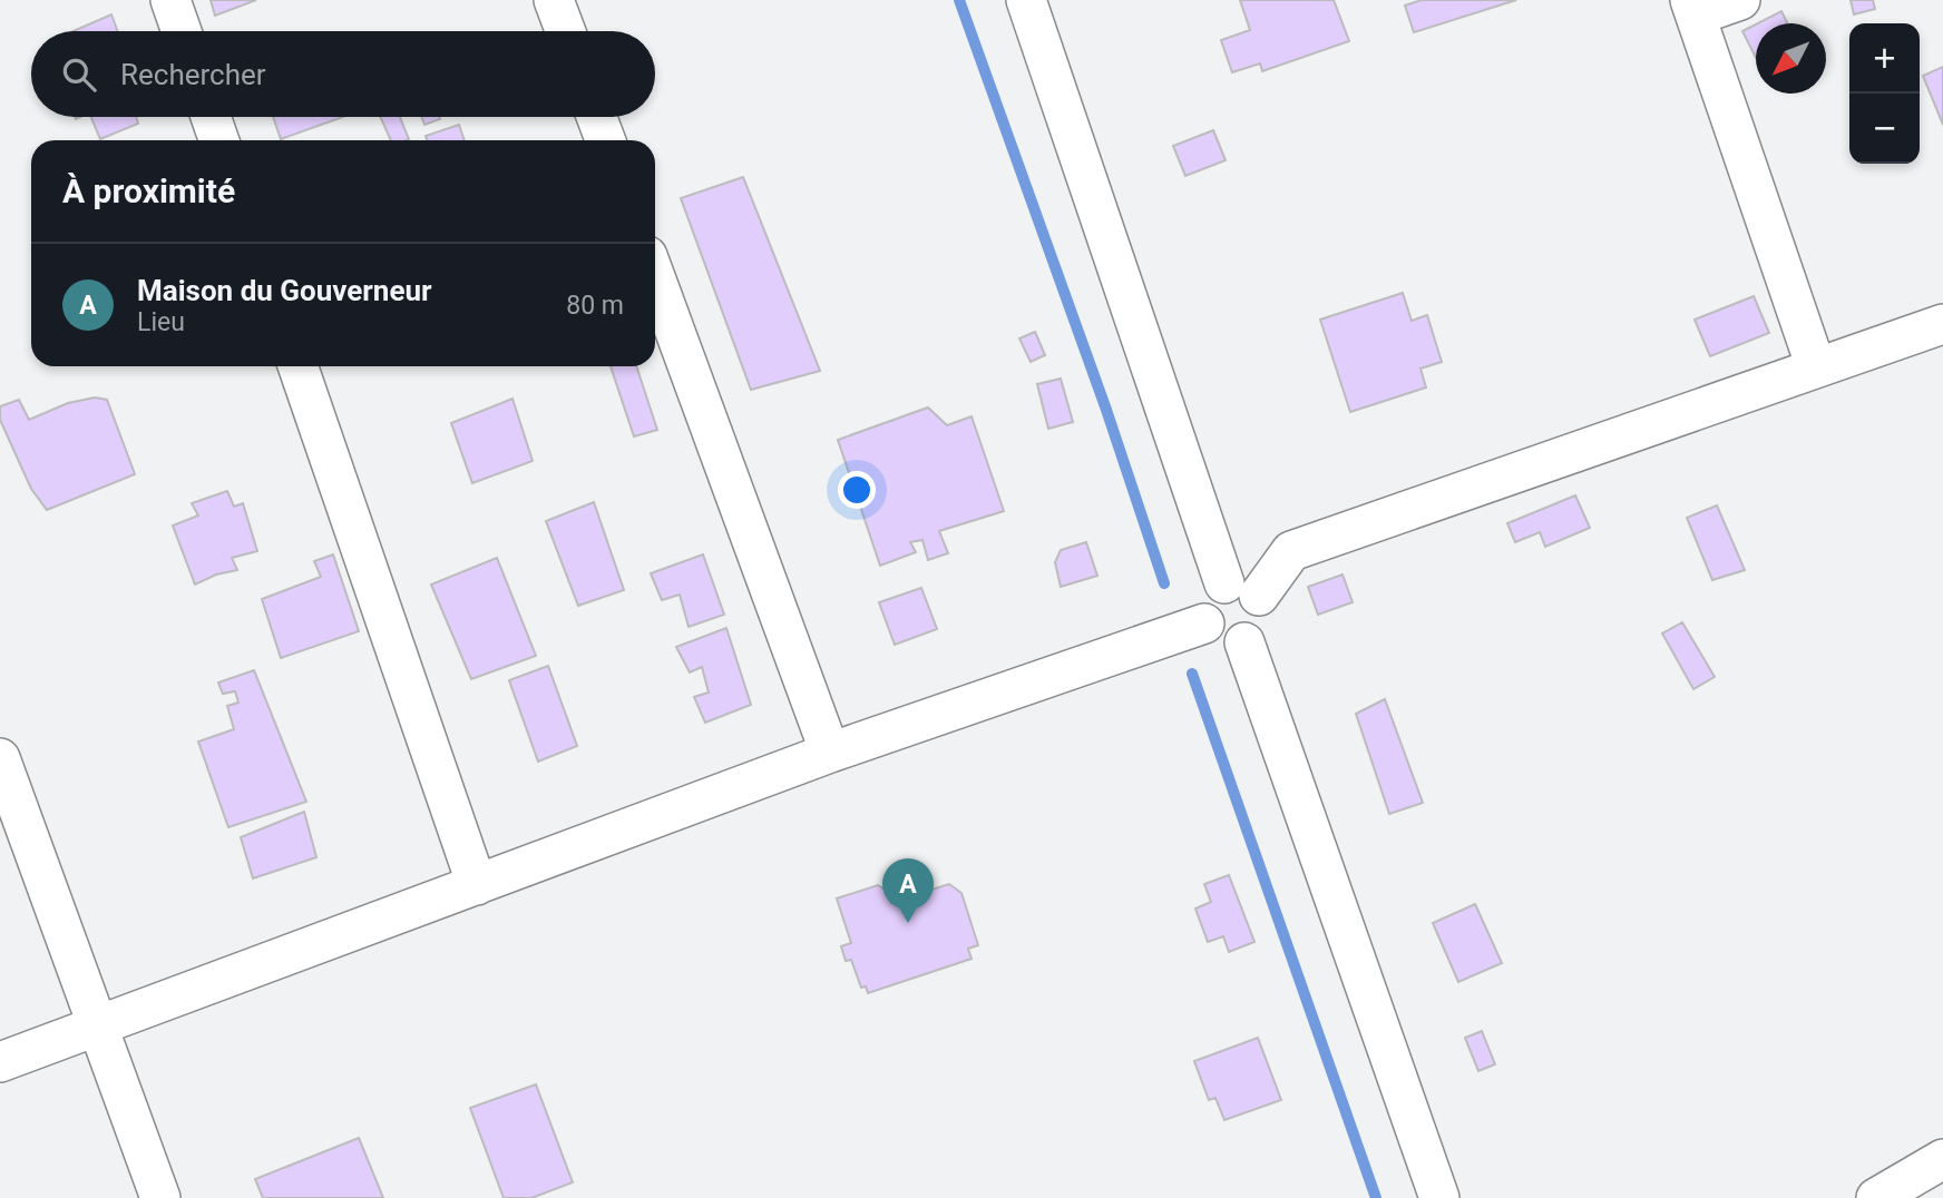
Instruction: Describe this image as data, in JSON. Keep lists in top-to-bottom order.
{
  "north": "bottom left",
  "page": {
    "map_buttons": ["+", "−"],
    "search": "Rechercher",
    "heading": "À proximité",
    "list": [
      {
        "mark": "A",
        "name": "Maison du Gouverneur",
        "note": "Lieu",
        "value": "80 m"
      }
    ],
    "pins": "A"
  }
}
